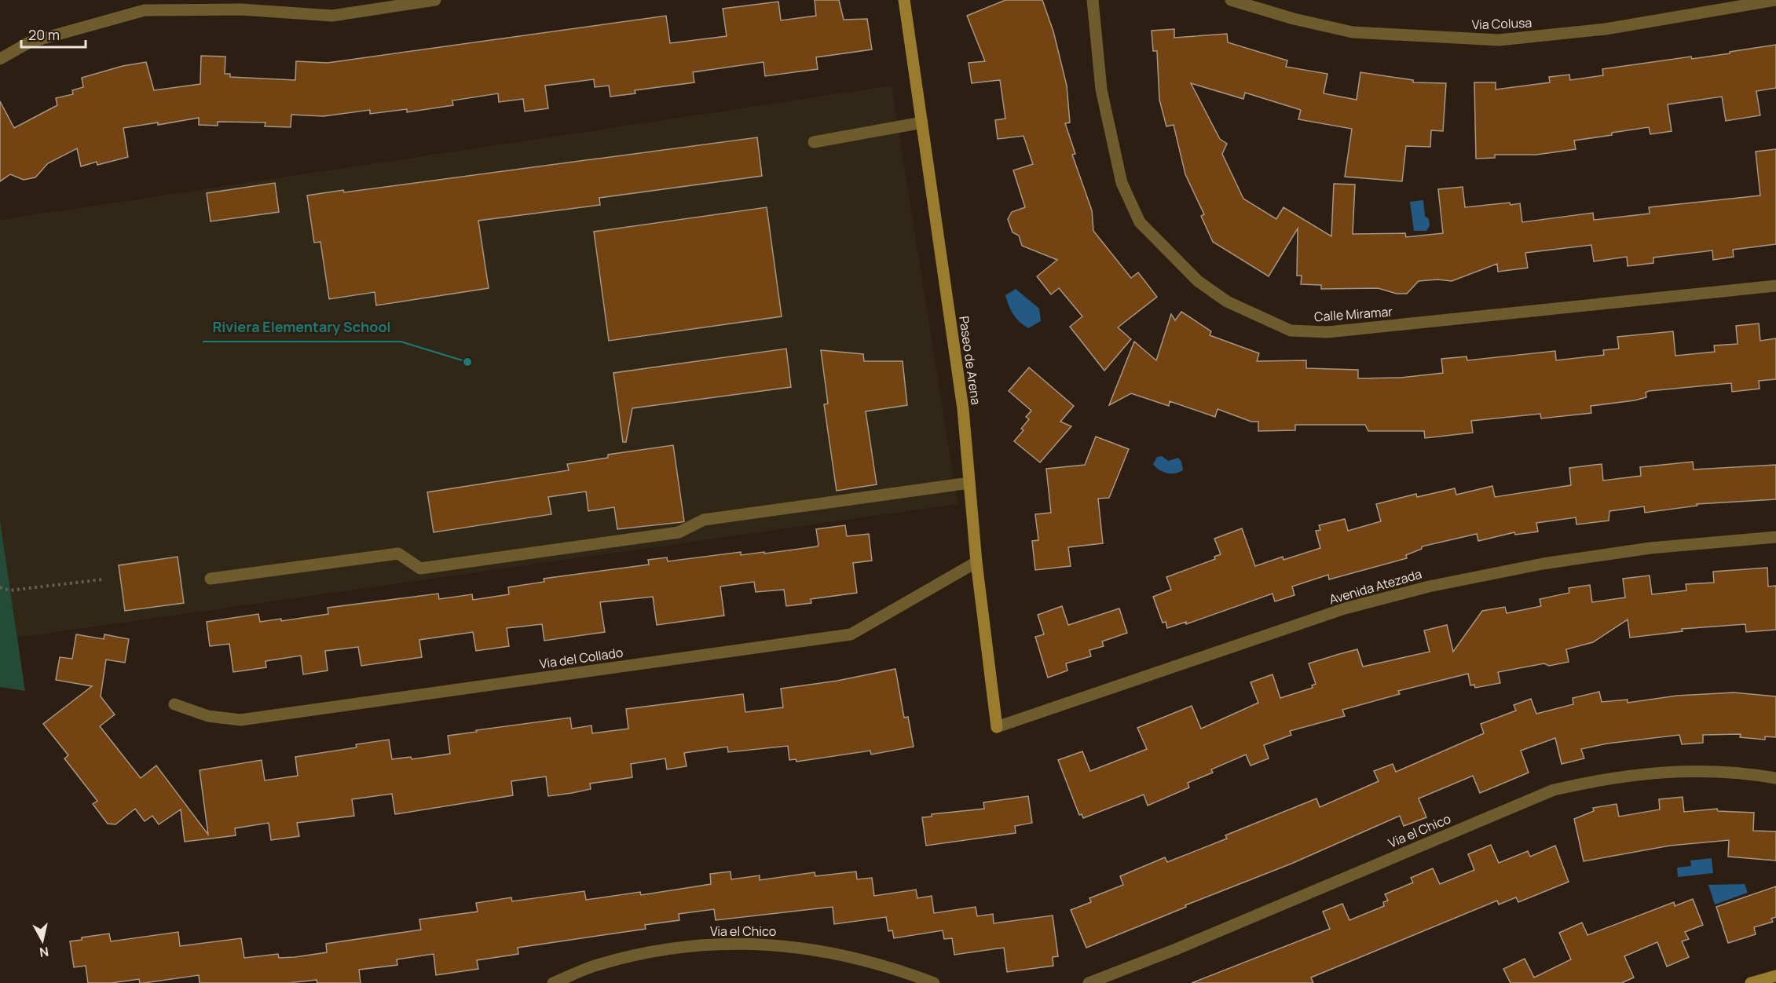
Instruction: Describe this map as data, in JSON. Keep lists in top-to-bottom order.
{
  "streets": {
    "street": [
      "Via Colusa",
      "Calle Miramar",
      "Paseo de Arena",
      "Avenida Atezada",
      "Via del Collado",
      "Via el Chico"
    ]
  },
  "crossings": [
    ["Paseo de Arena", "Avenida Atezada"],
    ["Paseo de Arena", "Via del Collado"]
  ],
  "places": ["Riviera Elementary School"],
  "scale_bar": "20 m",
  "north": "bottom"
}
